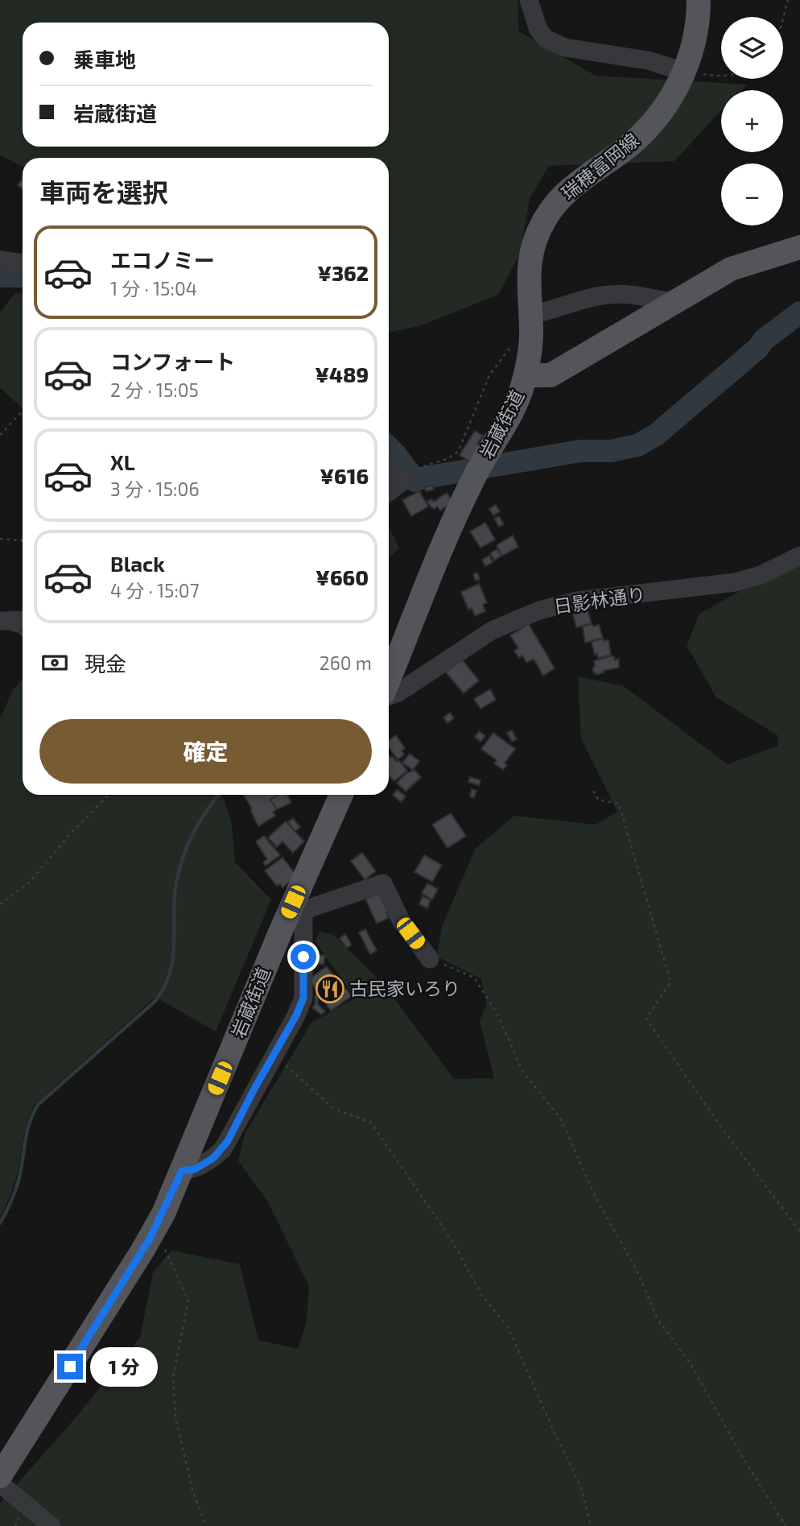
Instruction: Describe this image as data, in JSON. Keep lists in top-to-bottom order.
{
  "streets": {
    "main road": ["瑞穂富岡線", "岩蔵街道"],
    "street": ["日影林通り"]
  },
  "crossings": [
    ["瑞穂富岡線", "岩蔵街道"]
  ],
  "places": {
    "restaurant": ["古民家いろり"]
  },
  "page": {
    "map_buttons": ["+", "−"],
    "banner": ["乗車地", "岩蔵街道"],
    "heading": "車両を選択",
    "list": [
      {
        "name": "エコノミー",
        "note": "1 分 · 15:04",
        "value": "¥362"
      },
      {
        "name": "コンフォート",
        "note": "2 分 · 15:05",
        "value": "¥489"
      },
      {
        "name": "XL",
        "note": "3 分 · 15:06",
        "value": "¥616"
      },
      {
        "name": "Black",
        "note": "4 分 · 15:07",
        "value": "¥660"
      }
    ],
    "pay": ["現金", "260 m"],
    "buttons": "確定",
    "bubble": "1 分"
  }
}
